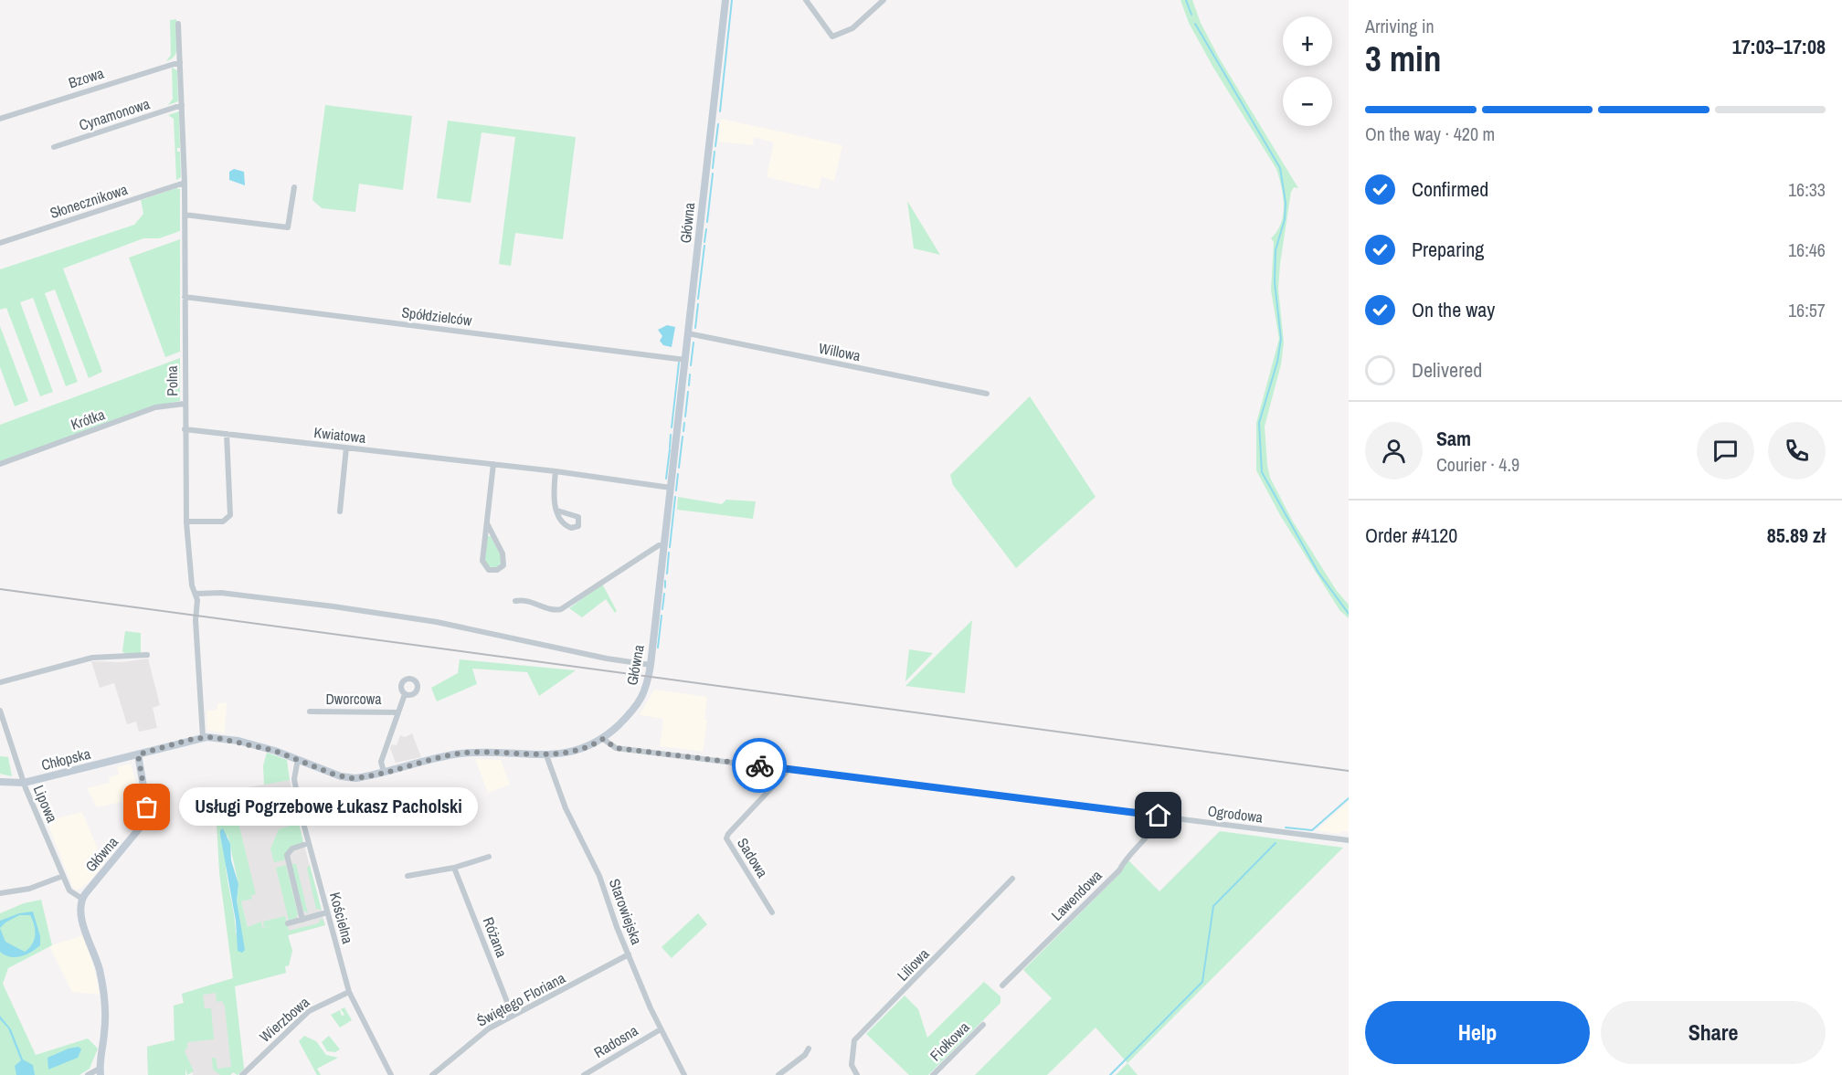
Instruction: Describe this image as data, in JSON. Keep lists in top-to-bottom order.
{
  "streets": {
    "street": [
      "Bzowa",
      "Cynamonowa",
      "Słonecznikowa",
      "Główna",
      "Spółdzielców",
      "Willowa",
      "Polna",
      "Krótka",
      "Kwiatowa",
      "Dworcowa",
      "Chłopska",
      "Lipowa",
      "Ogrodowa",
      "Sadowa",
      "Lawendowa",
      "Starowiejska",
      "Kościelna",
      "Różana",
      "Liliowa",
      "Świętego Floriana",
      "Wierzbowa",
      "Radosna",
      "Fiołkowa"
    ]
  },
  "crossings": [
    ["Bzowa", "Polna"],
    ["Cynamonowa", "Polna"],
    ["Słonecznikowa", "Polna"],
    ["Główna", "Spółdzielców"],
    ["Główna", "Willowa"],
    ["Główna", "Polna"],
    ["Główna", "Kwiatowa"],
    ["Główna", "Dworcowa"],
    ["Główna", "Chłopska"],
    ["Główna", "Lipowa"],
    ["Główna", "Ogrodowa"],
    ["Główna", "Starowiejska"],
    ["Główna", "Kościelna"],
    ["Spółdzielców", "Polna"],
    ["Polna", "Krótka"],
    ["Polna", "Kwiatowa"],
    ["Chłopska", "Lipowa"],
    ["Ogrodowa", "Sadowa"],
    ["Ogrodowa", "Lawendowa"],
    ["Starowiejska", "Świętego Floriana"],
    ["Starowiejska", "Radosna"],
    ["Kościelna", "Wierzbowa"],
    ["Różana", "Świętego Floriana"]
  ],
  "places": ["Usługi Pogrzebowe Łukasz Pacholski"],
  "page": {
    "heading": ["3 min", "Arriving in", "17:03–17:08"],
    "panel": [
      "Sam",
      "Courier · 4.9",
      "Order #4120",
      "85.89 zł"
    ],
    "map_buttons": ["+", "−"],
    "bar": "On the way · 420 m",
    "list": [
      ["Confirmed", "16:33"],
      ["Preparing", "16:46"],
      ["On the way", "16:57"],
      "Delivered"
    ],
    "bubble": "Usługi Pogrzebowe Łukasz Pacholski",
    "buttons": ["Help", "Share"]
  }
}
